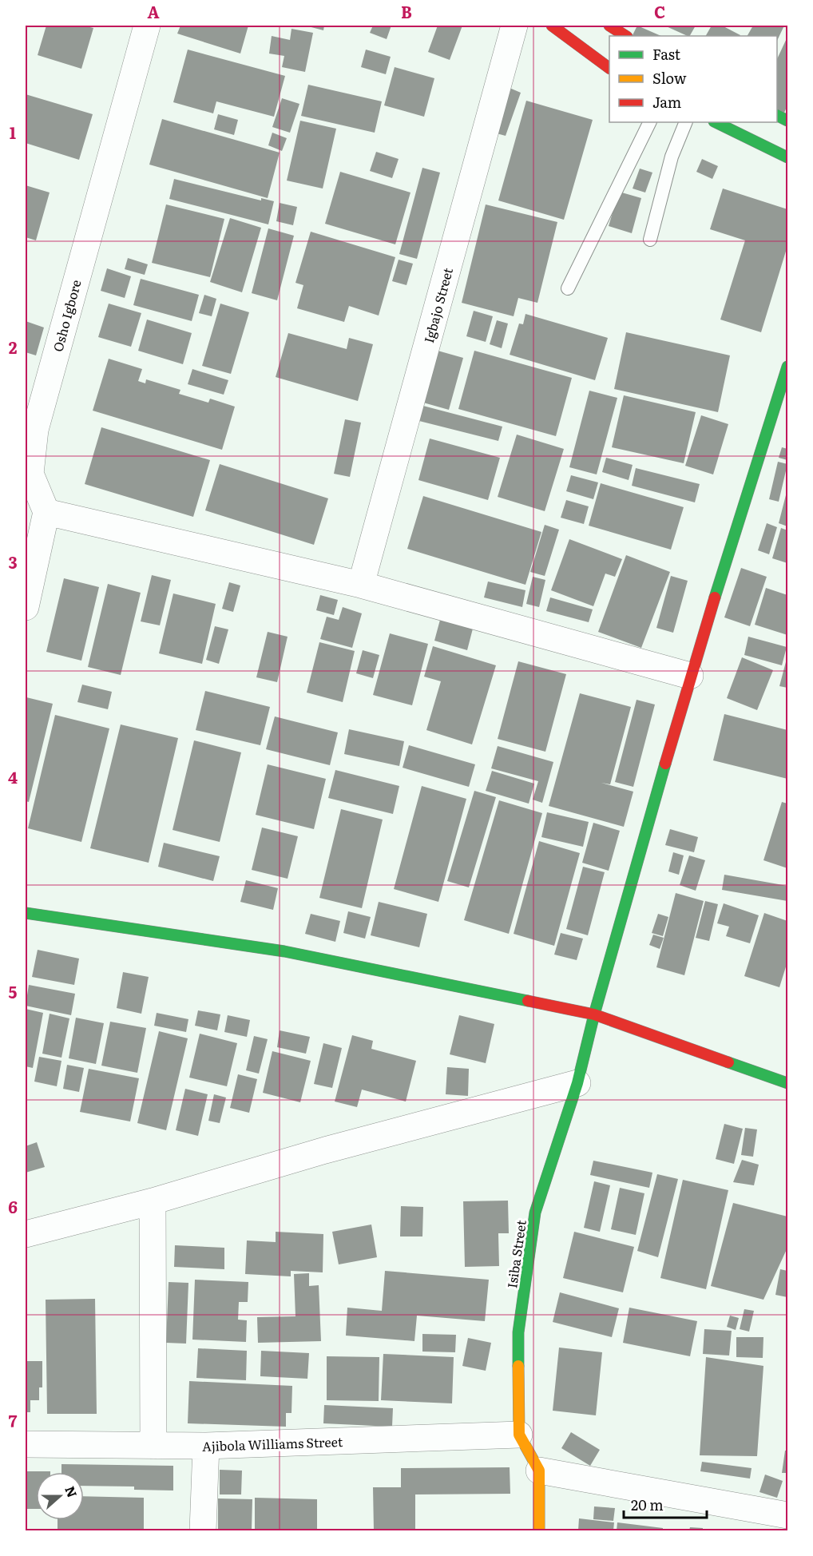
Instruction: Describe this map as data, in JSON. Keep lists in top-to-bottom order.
{
  "streets": {
    "street": [
      "Igbajo Street",
      "Osho Igbore",
      "Isiba Street",
      "Ajibola Williams Street"
    ]
  },
  "crossings": [
    ["Isiba Street", "Ajibola Williams Street"]
  ],
  "legend": ["Fast", "Slow", "Jam"],
  "scale_bar": "20 m",
  "north": "right",
  "grid": {
    "columns": ["A", "B", "C"],
    "rows": [
      "1",
      "2",
      "3",
      "4",
      "5",
      "6",
      "7"
    ]
  }
}
